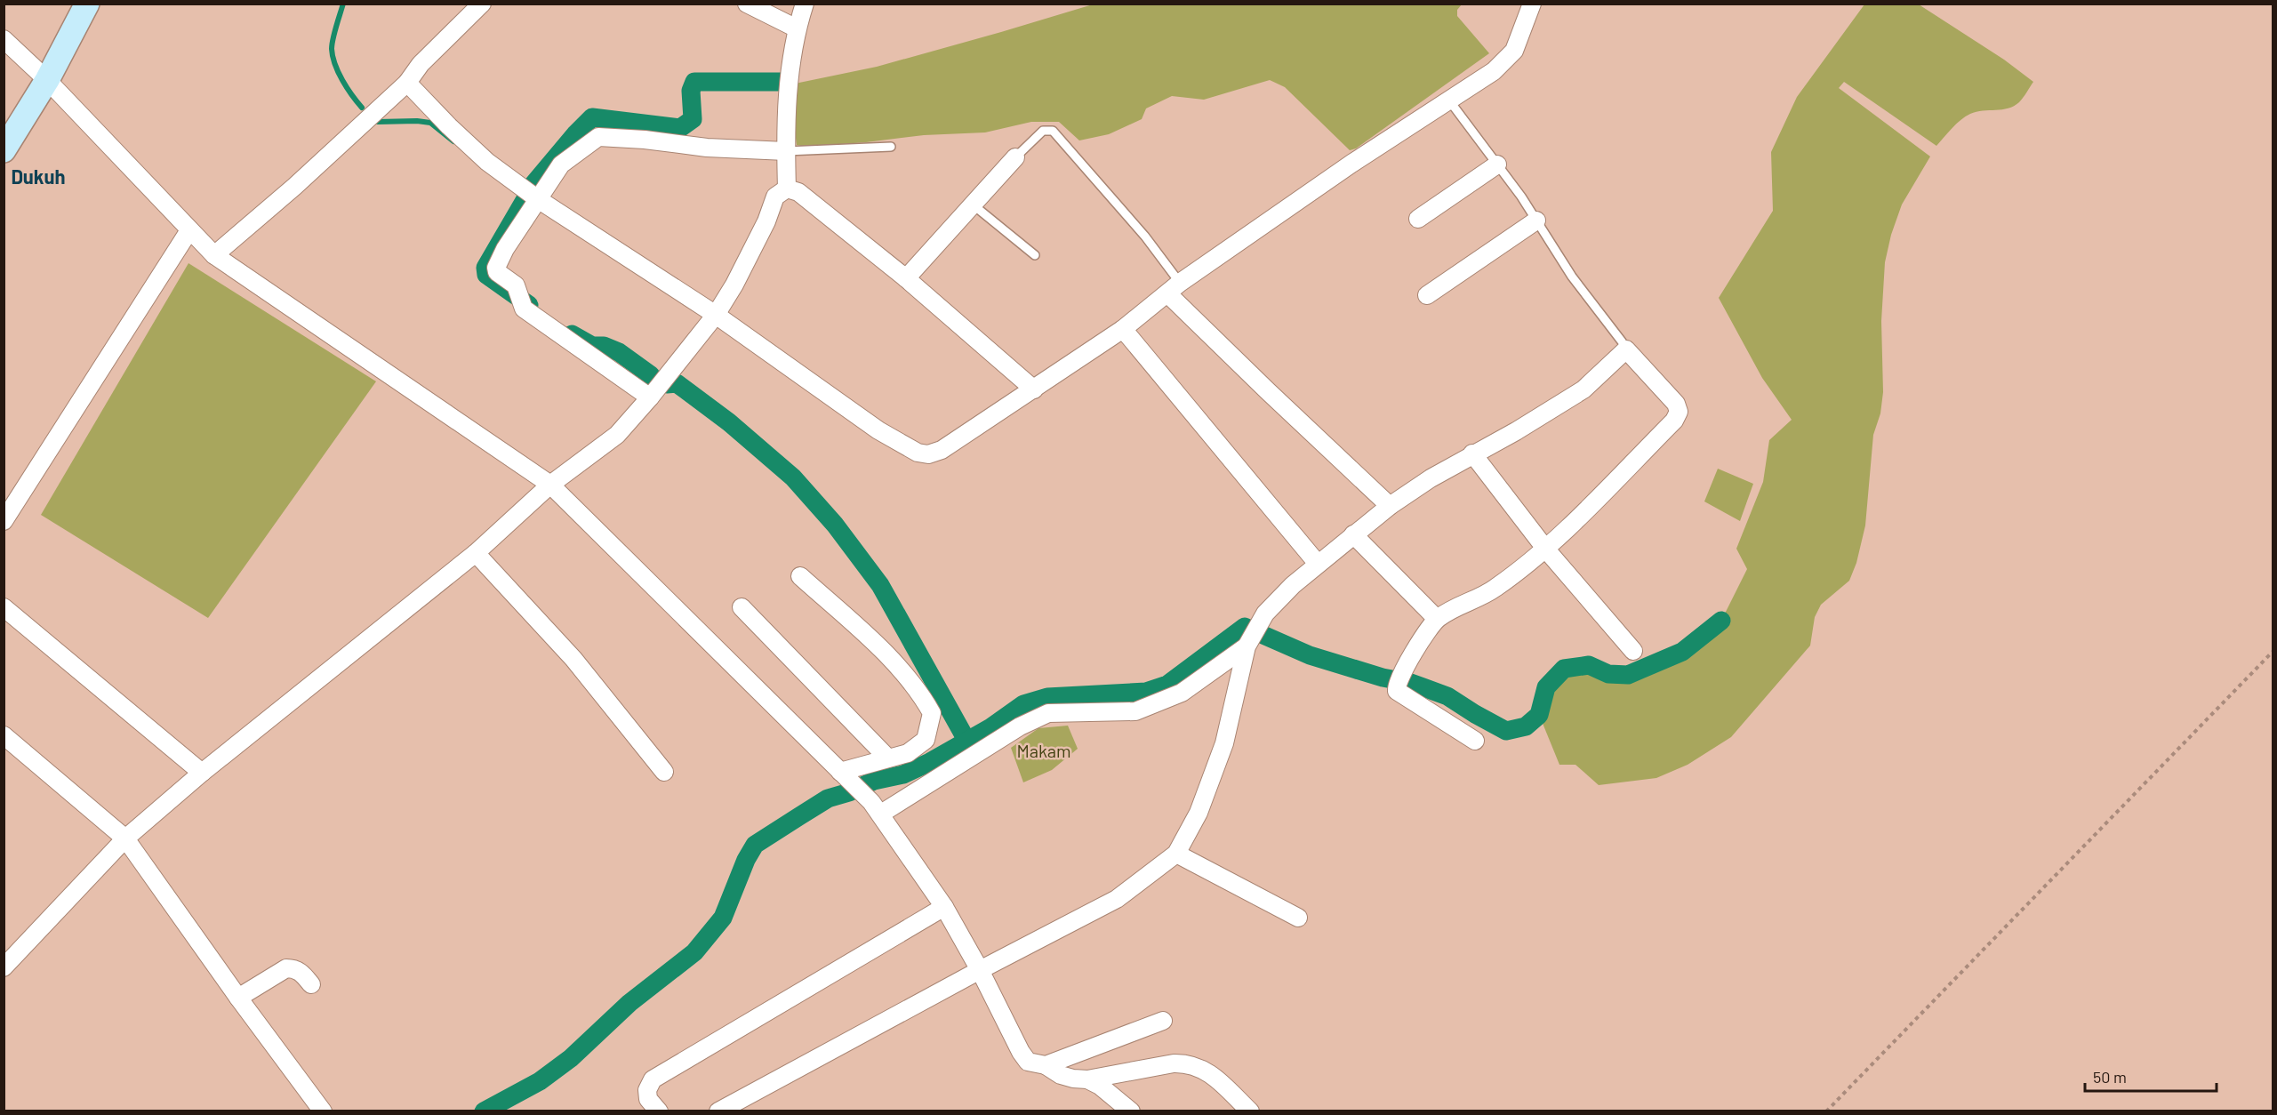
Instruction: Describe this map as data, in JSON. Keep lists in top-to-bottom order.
{
  "districts": ["Dukuh"],
  "parks": ["Makam"],
  "scale_bar": "50 m"
}
